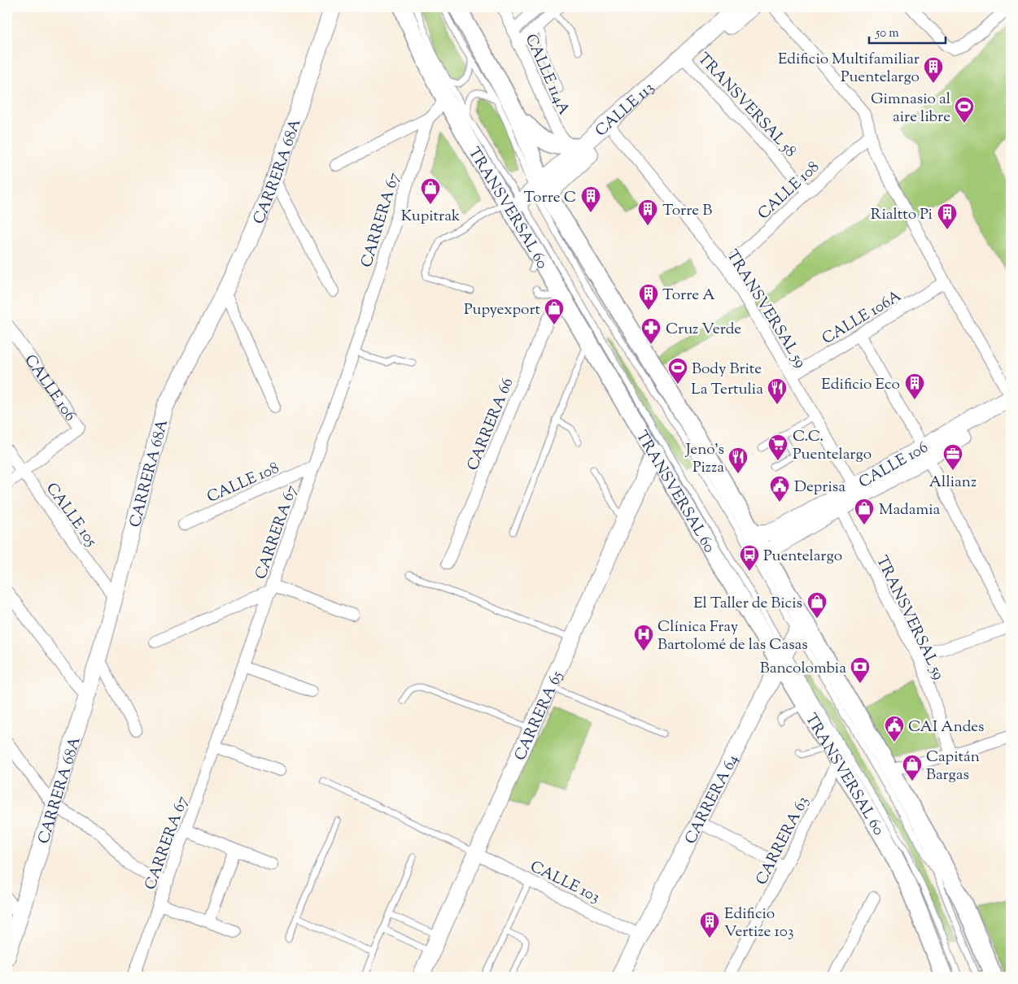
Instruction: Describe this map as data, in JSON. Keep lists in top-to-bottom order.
{
  "streets": {
    "main road": ["TRANSVERSAL 60"],
    "street": [
      "CALLE 114A",
      "TRANSVERSAL 58",
      "CALLE 113",
      "CARRERA 68A",
      "CALLE 108",
      "CARRERA 67",
      "TRANSVERSAL 59",
      "CALLE 106A",
      "CALLE 106",
      "CARRERA 66",
      "CALLE 105",
      "CARRERA 65",
      "CARRERA 64",
      "CARRERA 63",
      "CALLE 103"
    ]
  },
  "crossings": [
    ["CALLE 114A", "CALLE 113"],
    ["TRANSVERSAL 58", "CALLE 113"],
    ["TRANSVERSAL 58", "CALLE 108"],
    ["CALLE 113", "TRANSVERSAL 60"],
    ["CALLE 113", "TRANSVERSAL 59"],
    ["CARRERA 68A", "CALLE 105"],
    ["CALLE 108", "CARRERA 67"],
    ["CALLE 108", "TRANSVERSAL 59"],
    ["TRANSVERSAL 60", "CARRERA 67"],
    ["TRANSVERSAL 60", "CALLE 106"],
    ["TRANSVERSAL 60", "CARRERA 66"],
    ["TRANSVERSAL 60", "CARRERA 65"],
    ["TRANSVERSAL 60", "CARRERA 64"],
    ["TRANSVERSAL 60", "CARRERA 63"],
    ["TRANSVERSAL 59", "CALLE 106A"],
    ["TRANSVERSAL 59", "CALLE 106"],
    ["CALLE 106", "CALLE 105"],
    ["CARRERA 65", "CALLE 103"],
    ["CARRERA 64", "CALLE 103"]
  ],
  "places": {
    "building": [
      "Edificio Multifamiliar Puentelargo",
      "Torre C",
      "Torre B",
      "Rialtto Pi",
      "Torre A",
      "Edificio Eco",
      "Edificio Vertize 103"
    ],
    "sports": ["Gimnasio al aire libre", "Body Brite"],
    "shop": [
      "Kupitrak",
      "Pupyexport",
      "Madamia",
      "El Taller de Bicis",
      "Capitán Bargas"
    ],
    "pharmacy": ["Cruz Verde"],
    "restaurant": ["La Tertulia", "Jeno's Pizza"],
    "supermarket": ["C.C. Puentelargo"],
    "office": ["Allianz"],
    "public building": ["Deprisa", "CAI Andes"],
    "bus stop": ["Puentelargo"],
    "hospital": ["Clínica Fray Bartolomé de las Casas"],
    "bank": ["Bancolombia"]
  },
  "scale_bar": "50 m"
}
